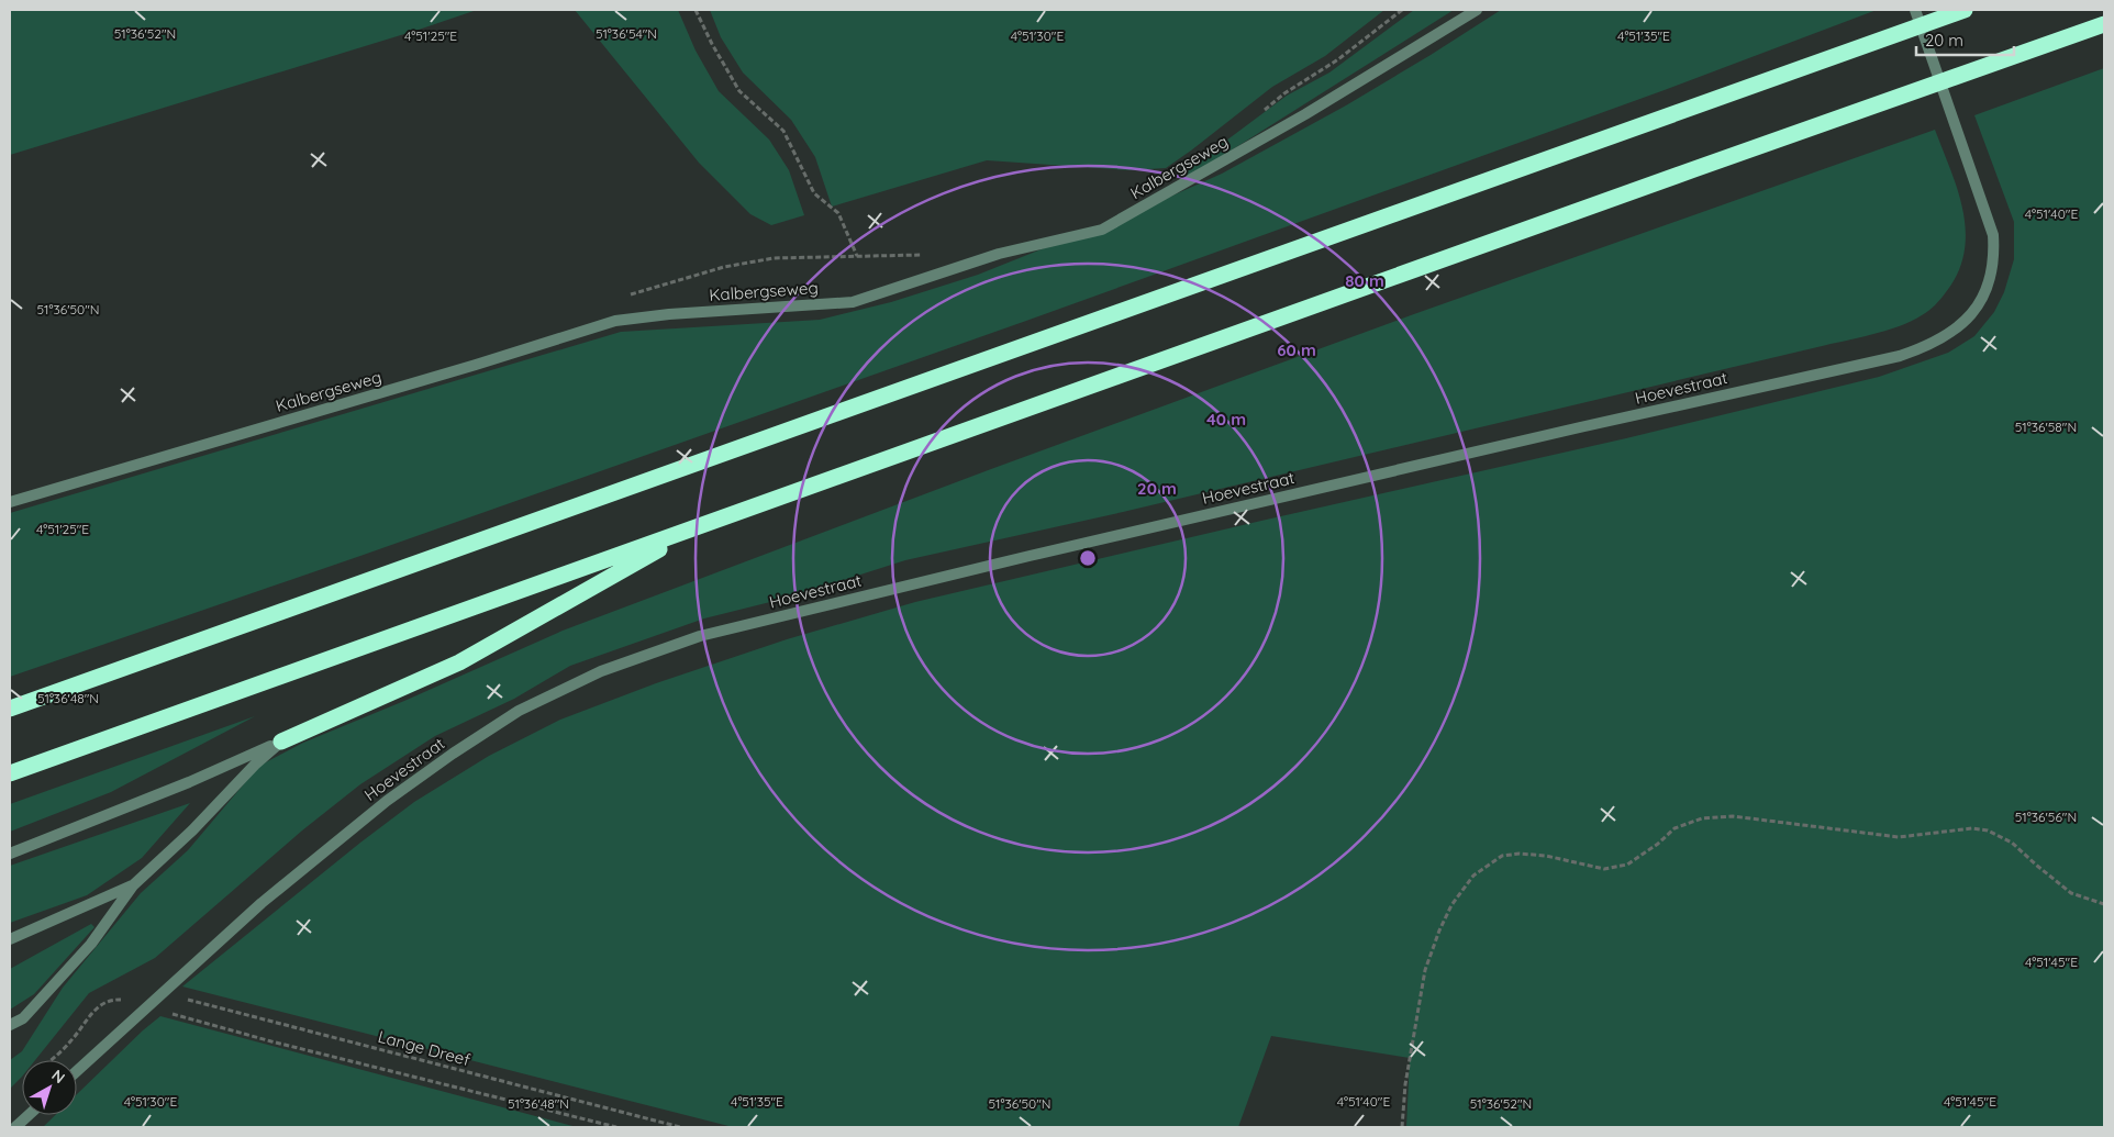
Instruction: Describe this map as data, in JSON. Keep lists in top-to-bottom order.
{
  "streets": {
    "street": ["Kalbergseweg", "Hoevestraat"],
    "path": ["Lange Dreef"]
  },
  "crossings": [
    ["Hoevestraat", "Lange Dreef"]
  ],
  "scale_bar": "20 m",
  "north": "top right",
  "coordinates": [
    "51°36'52\"N",
    "51°36'54\"N",
    "4°51'25\"E",
    "4°51'30\"E",
    "4°51'35\"E",
    "4°51'40\"E",
    "51°36'50\"N",
    "51°36'58\"N",
    "51°36'48\"N",
    "51°36'56\"N",
    "4°51'45\"E"
  ],
  "rings": [
    "80 m",
    "60 m",
    "40 m",
    "20 m"
  ]
}
